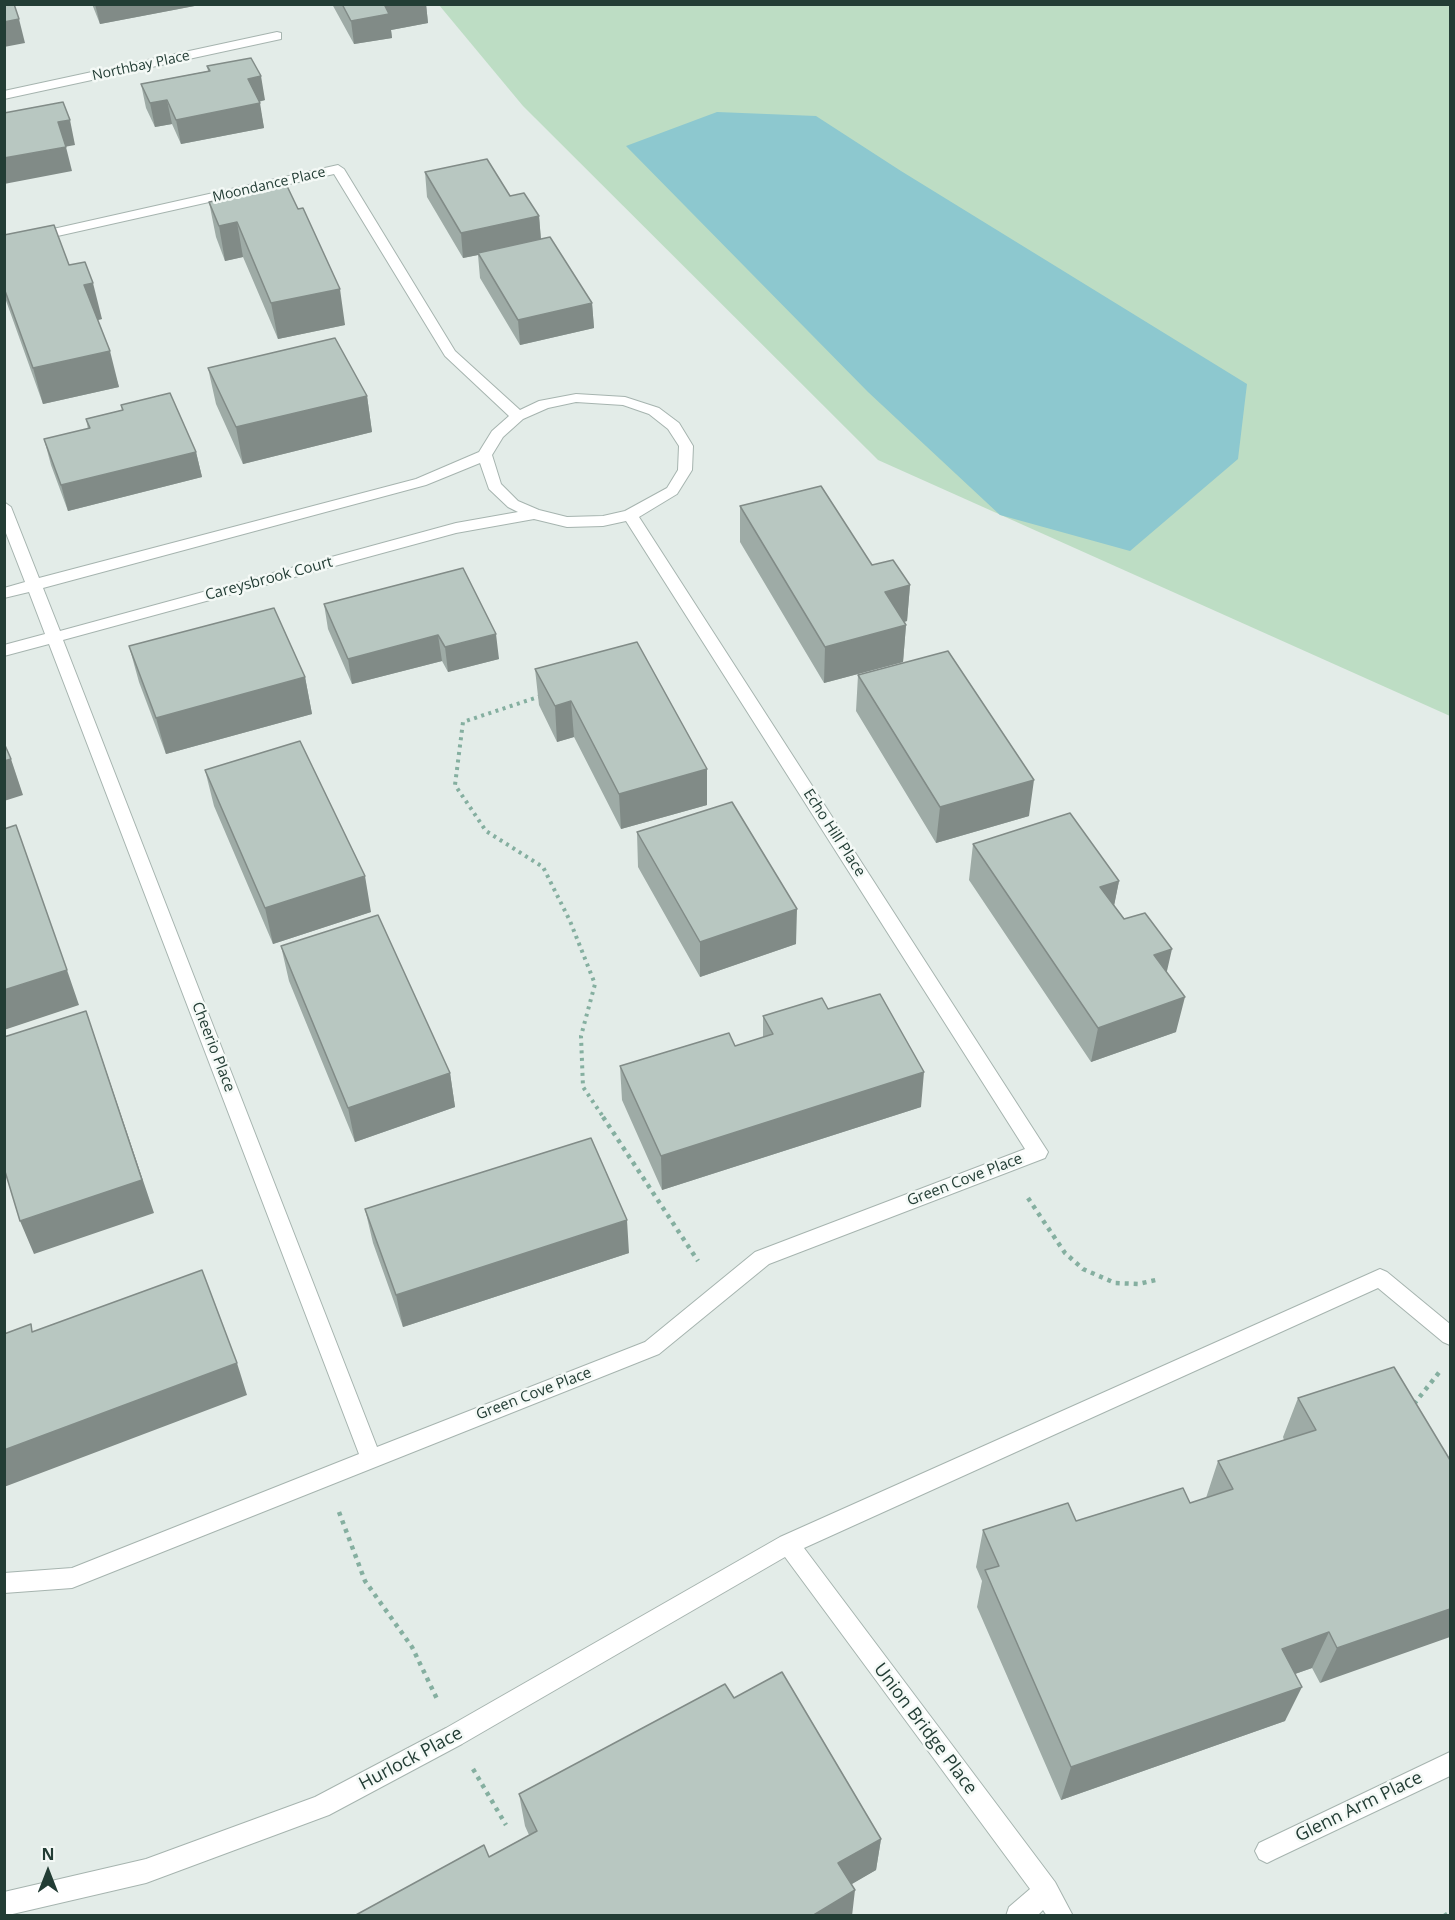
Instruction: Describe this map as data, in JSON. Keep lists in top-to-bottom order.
{
  "streets": {
    "street": [
      "Northbay Place",
      "Moondance Place",
      "Careysbrook Court",
      "Echo Hill Place",
      "Cheerio Place",
      "Green Cove Place",
      "Union Bridge Place",
      "Hurlock Place",
      "Glenn Arm Place"
    ]
  },
  "crossings": [
    ["Moondance Place", "Careysbrook Court"],
    ["Moondance Place", "Echo Hill Place"],
    ["Careysbrook Court", "Echo Hill Place"],
    ["Careysbrook Court", "Cheerio Place"],
    ["Echo Hill Place", "Green Cove Place"],
    ["Cheerio Place", "Green Cove Place"],
    ["Union Bridge Place", "Hurlock Place"]
  ],
  "north": "top"
}
